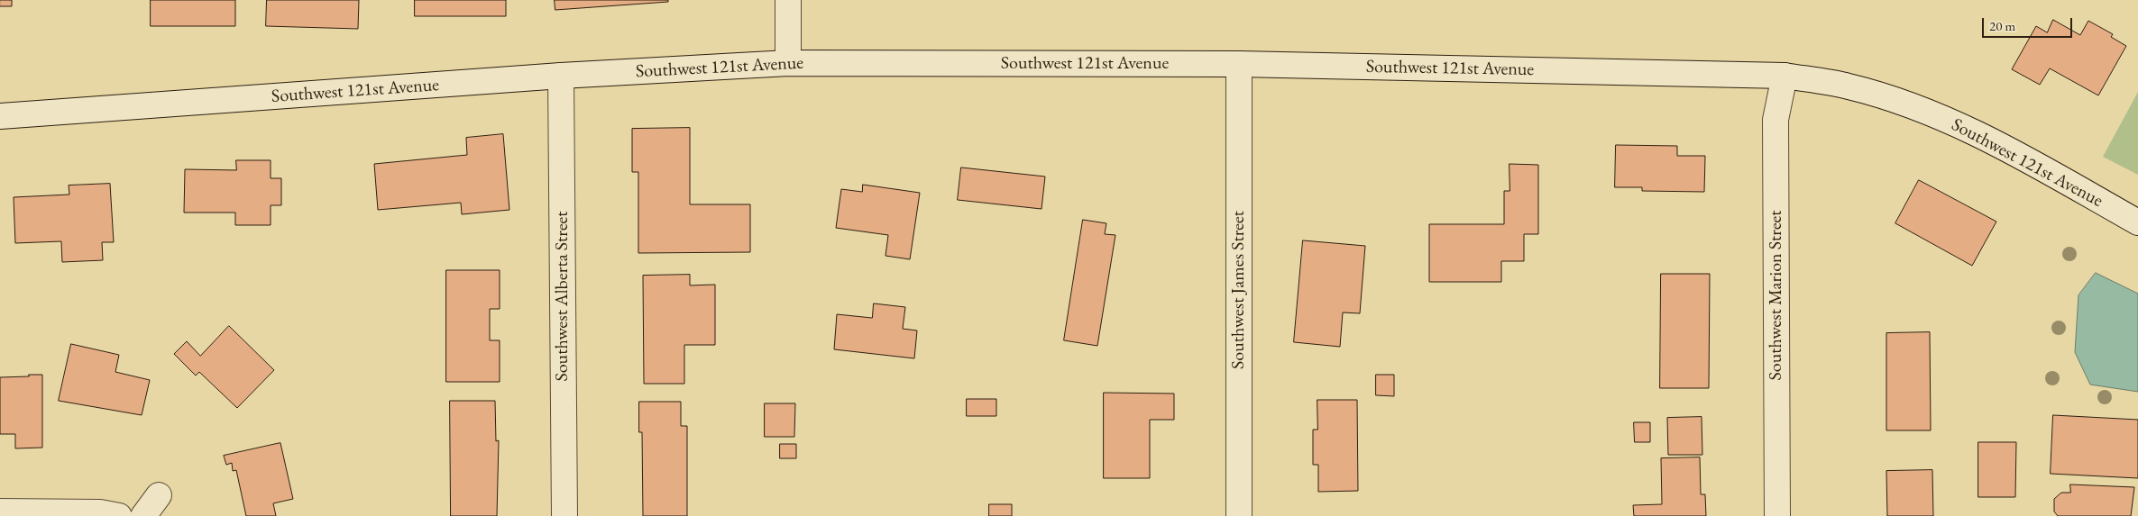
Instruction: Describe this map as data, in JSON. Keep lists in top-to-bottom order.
{
  "streets": {
    "main road": [
      "Southwest 121st Avenue",
      "Southwest James Street",
      "Southwest Marion Street",
      "Southwest Alberta Street"
    ]
  },
  "crossings": [
    ["Southwest 121st Avenue", "Southwest James Street"],
    ["Southwest 121st Avenue", "Southwest Marion Street"],
    ["Southwest 121st Avenue", "Southwest Alberta Street"]
  ],
  "scale_bar": "20 m"
}
